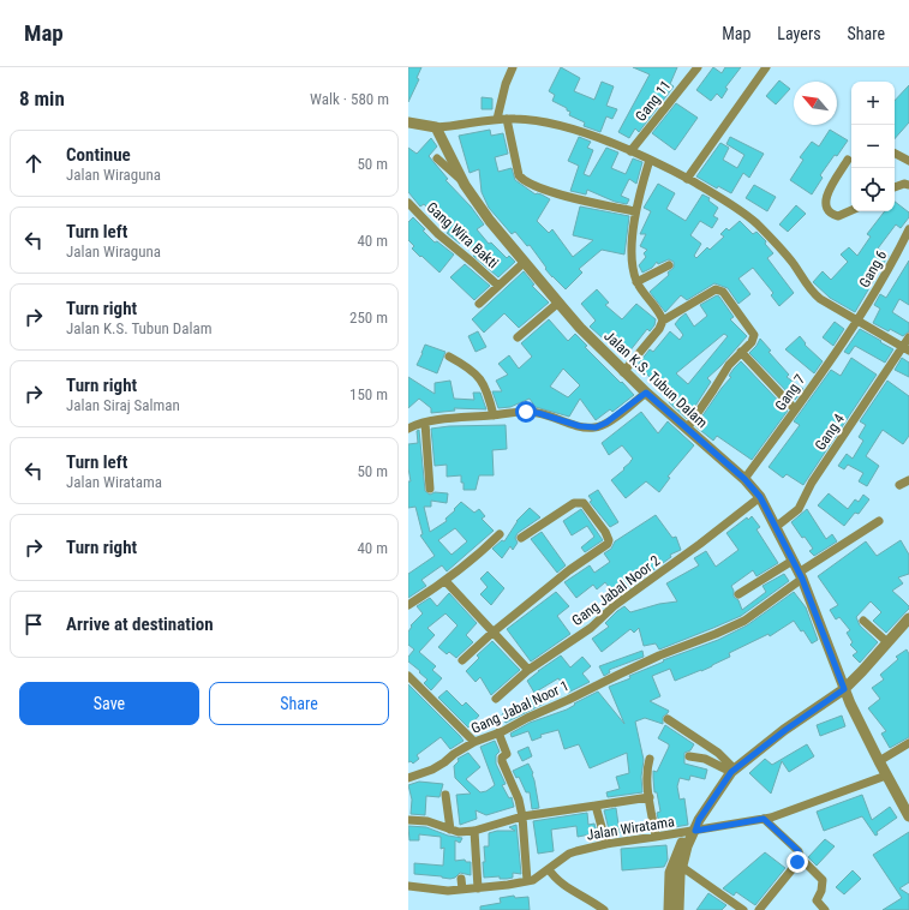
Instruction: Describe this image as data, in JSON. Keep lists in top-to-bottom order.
{
  "streets": {
    "street": [
      "Gang 11",
      "Gang Wira Bakti",
      "Gang 6",
      "Jalan K.S. Tubun Dalam",
      "Gang 7",
      "Gang 4",
      "Gang Jabal Noor 2",
      "Gang Jabal Noor 1",
      "Jalan Wiratama"
    ]
  },
  "crossings": [
    ["Gang 6", "Gang 7"],
    ["Jalan K.S. Tubun Dalam", "Gang 7"],
    ["Jalan K.S. Tubun Dalam", "Gang 4"],
    ["Jalan K.S. Tubun Dalam", "Gang Jabal Noor 2"],
    ["Jalan K.S. Tubun Dalam", "Gang Jabal Noor 1"],
    ["Jalan K.S. Tubun Dalam", "Jalan Wiratama"]
  ],
  "north": "top left",
  "page": {
    "header": "Map",
    "nav": ["Map", "Layers", "Share"],
    "heading": ["8 min", "Walk · 580 m"],
    "map_buttons": ["+", "−"],
    "list": [
      ["Continue", "Jalan Wiraguna", "50 m"],
      ["Turn left", "Jalan Wiraguna", "40 m"],
      ["Turn right", "Jalan K.S. Tubun Dalam", "250 m"],
      ["Turn right", "Jalan Siraj Salman", "150 m"],
      ["Turn left", "Jalan Wiratama", "50 m"],
      ["Turn right", "40 m"],
      "Arrive at destination"
    ],
    "buttons": ["Save", "Share"]
  }
}
